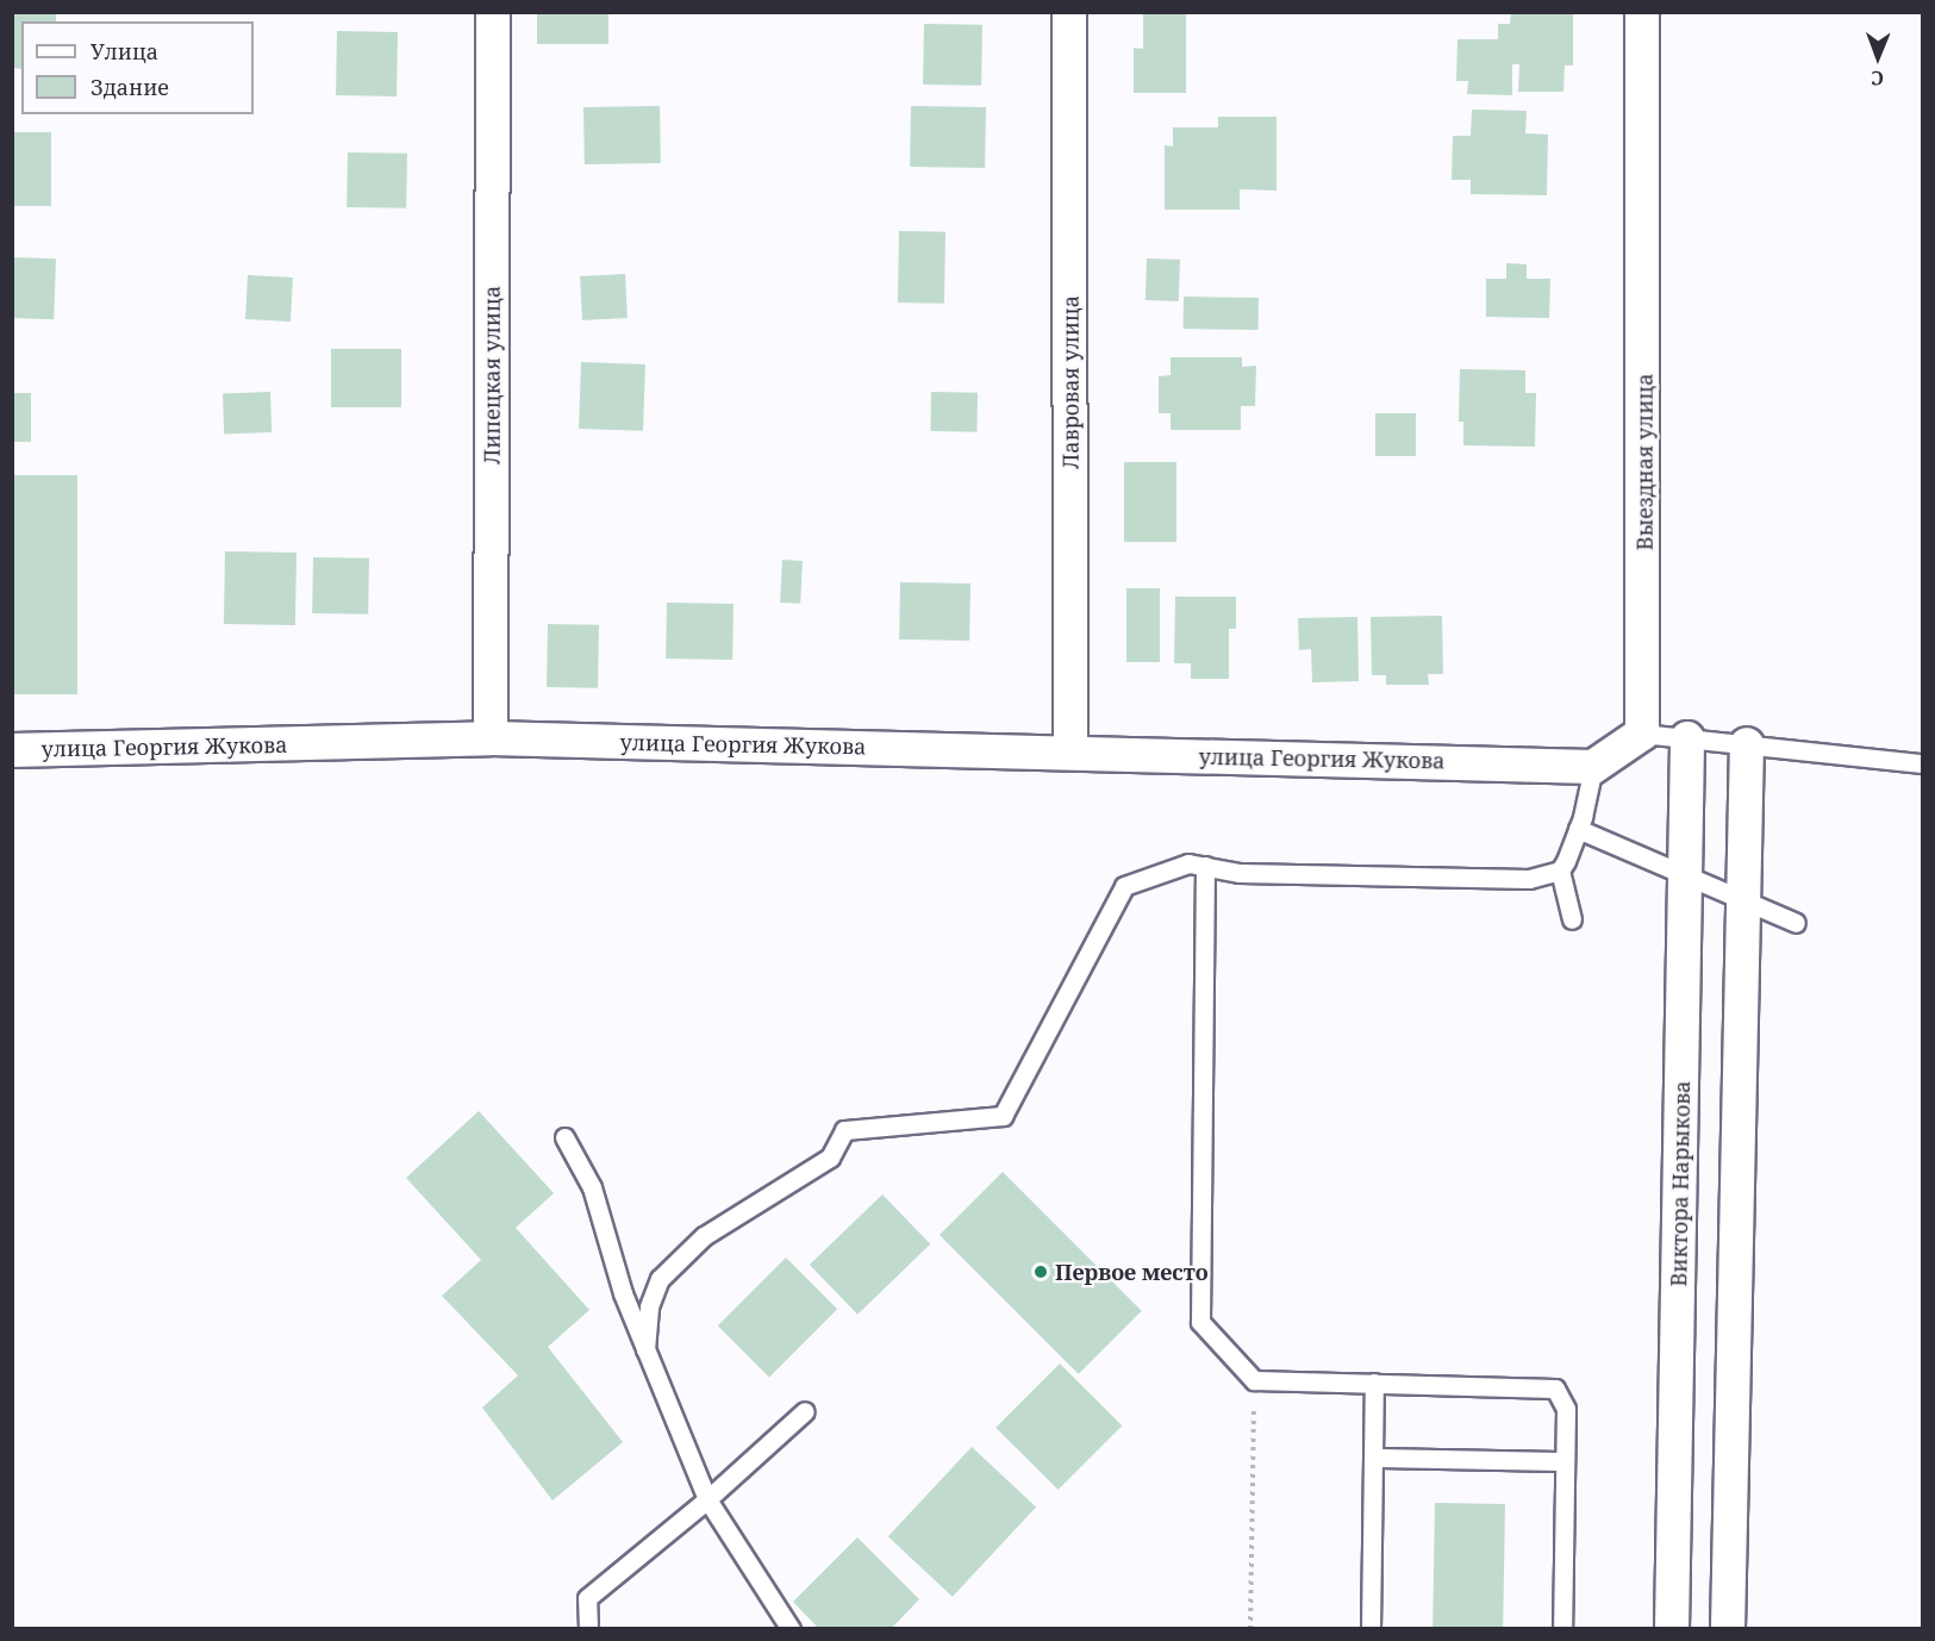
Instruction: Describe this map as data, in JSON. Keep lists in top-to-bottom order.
{
  "streets": {
    "street": [
      "Липецкая улица",
      "Лавровая улица",
      "Выездная улица",
      "улица Георгия Жукова",
      "Виктора Нарыкова"
    ]
  },
  "crossings": [
    ["Липецкая улица", "улица Георгия Жукова"],
    ["Лавровая улица", "улица Георгия Жукова"]
  ],
  "places": ["Первое место"],
  "legend": ["Улица", "Здание"],
  "north": "bottom"
}
